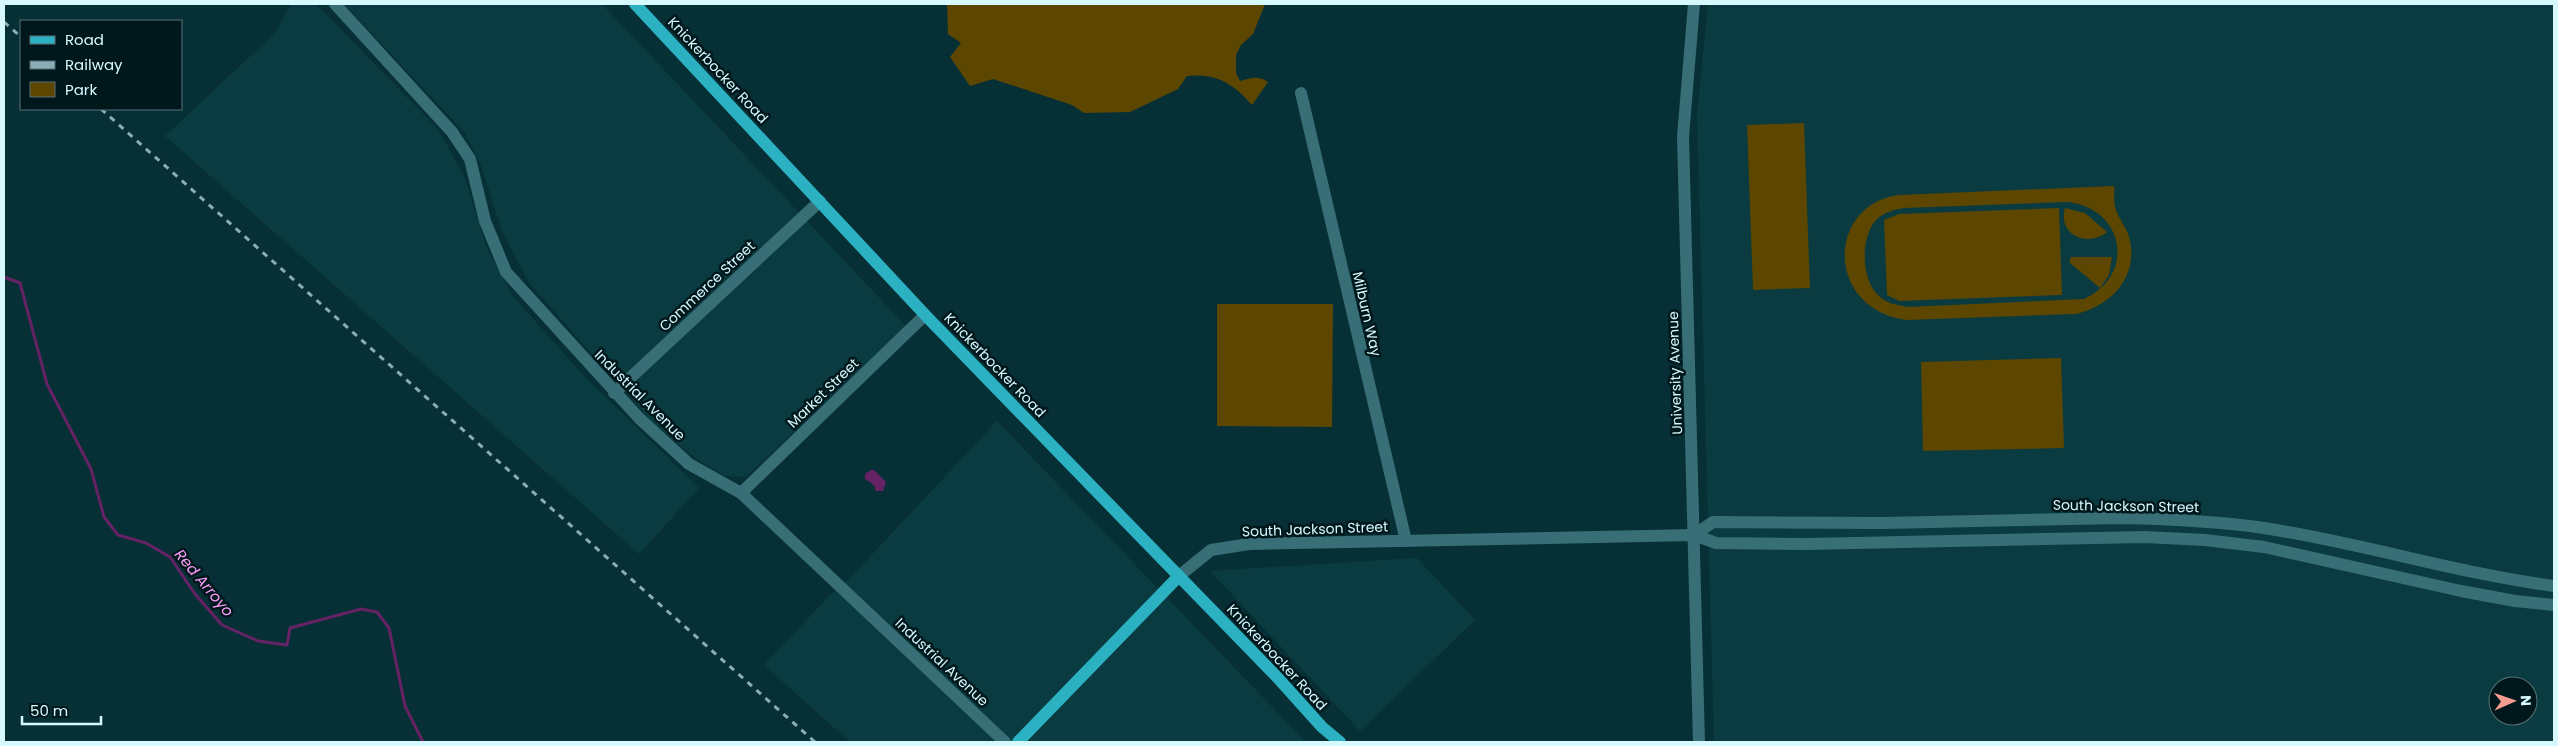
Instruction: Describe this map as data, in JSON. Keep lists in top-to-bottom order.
{
  "streets": {
    "main road": ["Knickerbocker Road", "South Jackson Street"],
    "street": [
      "Commerce Street",
      "Milburn Way",
      "University Avenue",
      "Market Street",
      "Industrial Avenue"
    ]
  },
  "crossings": [
    ["Knickerbocker Road", "Commerce Street"],
    ["Knickerbocker Road", "Market Street"],
    ["Knickerbocker Road", "South Jackson Street"],
    ["Commerce Street", "Industrial Avenue"],
    ["Milburn Way", "South Jackson Street"],
    ["University Avenue", "South Jackson Street"],
    ["Market Street", "Industrial Avenue"]
  ],
  "water": ["Red Arroyo"],
  "legend": ["Road", "Railway", "Park"],
  "scale_bar": "50 m",
  "north": "right"
}
